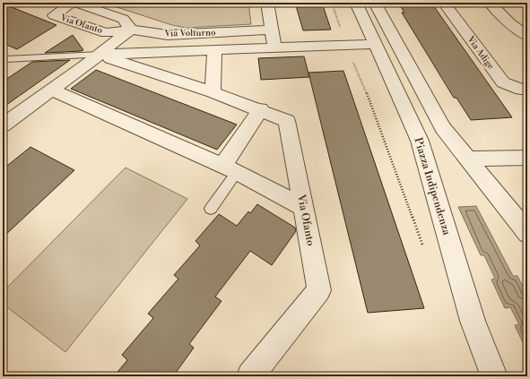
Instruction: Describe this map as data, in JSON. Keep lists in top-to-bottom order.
{
  "streets": {
    "street": [
      "Via Ofanto",
      "Via Volturno",
      "Via Adige",
      "Piazza Indipendenza"
    ]
  },
  "crossings": [
    ["Via Ofanto", "Via Volturno"],
    ["Via Volturno", "Piazza Indipendenza"]
  ]
}
